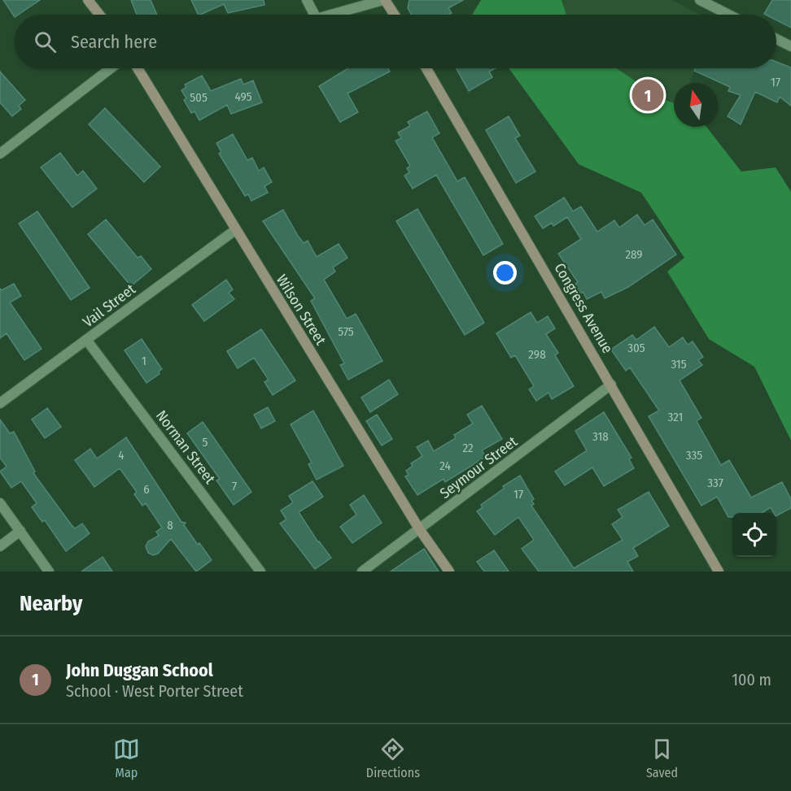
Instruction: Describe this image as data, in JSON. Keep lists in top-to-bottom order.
{
  "streets": {
    "street": [
      "Vail Street",
      "Congress Avenue",
      "Wilson Street",
      "Norman Street",
      "Seymour Street"
    ]
  },
  "crossings": [
    ["Vail Street", "Wilson Street"],
    ["Vail Street", "Norman Street"],
    ["Congress Avenue", "Seymour Street"],
    ["Wilson Street", "Seymour Street"]
  ],
  "house_numbers": [
    "17",
    "495",
    "505",
    "289",
    "575",
    "305",
    "298",
    "1",
    "315",
    "321",
    "318",
    "5",
    "22",
    "4",
    "335",
    "24",
    "337",
    "7",
    "6",
    "17",
    "8"
  ],
  "north": "top",
  "page": {
    "search": "Search here",
    "pins": "1",
    "heading": "Nearby",
    "list": [
      {
        "mark": "1",
        "name": "John Duggan School",
        "note": "School · West Porter Street",
        "value": "100 m"
      }
    ],
    "nav": ["Map", "Directions", "Saved"]
  }
}
